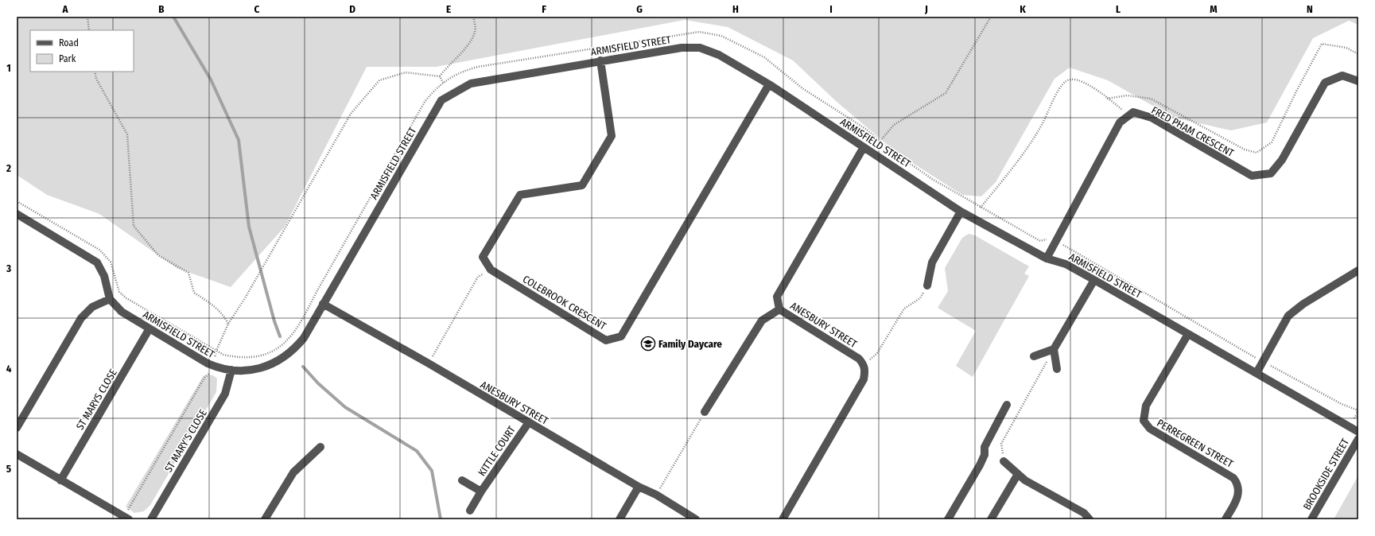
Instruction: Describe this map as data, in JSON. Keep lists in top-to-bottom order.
{
  "streets": {
    "street": [
      "ARMISFIELD STREET",
      "FRED PHAM CRESCENT",
      "COLEBROOK CRESCENT",
      "ANESBURY STREET",
      "ST MARYS CLOSE",
      "ST MARY'S CLOSE",
      "PERREGREEN STREET",
      "KITTLE COURT",
      "BROOKSIDE STREET"
    ]
  },
  "crossings": [
    ["ARMISFIELD STREET", "COLEBROOK CRESCENT"],
    ["ARMISFIELD STREET", "ANESBURY STREET"],
    ["ARMISFIELD STREET", "ST MARYS CLOSE"],
    ["ARMISFIELD STREET", "ST MARY'S CLOSE"],
    ["ARMISFIELD STREET", "PERREGREEN STREET"],
    ["ANESBURY STREET", "KITTLE COURT"]
  ],
  "places": {
    "school or university": ["Family Daycare"]
  },
  "legend": ["Road", "Park"],
  "grid": {
    "columns": [
      "A",
      "B",
      "C",
      "D",
      "E",
      "F",
      "G",
      "H",
      "I",
      "J",
      "K",
      "L",
      "M",
      "N"
    ],
    "rows": [
      "1",
      "2",
      "3",
      "4",
      "5"
    ]
  }
}
